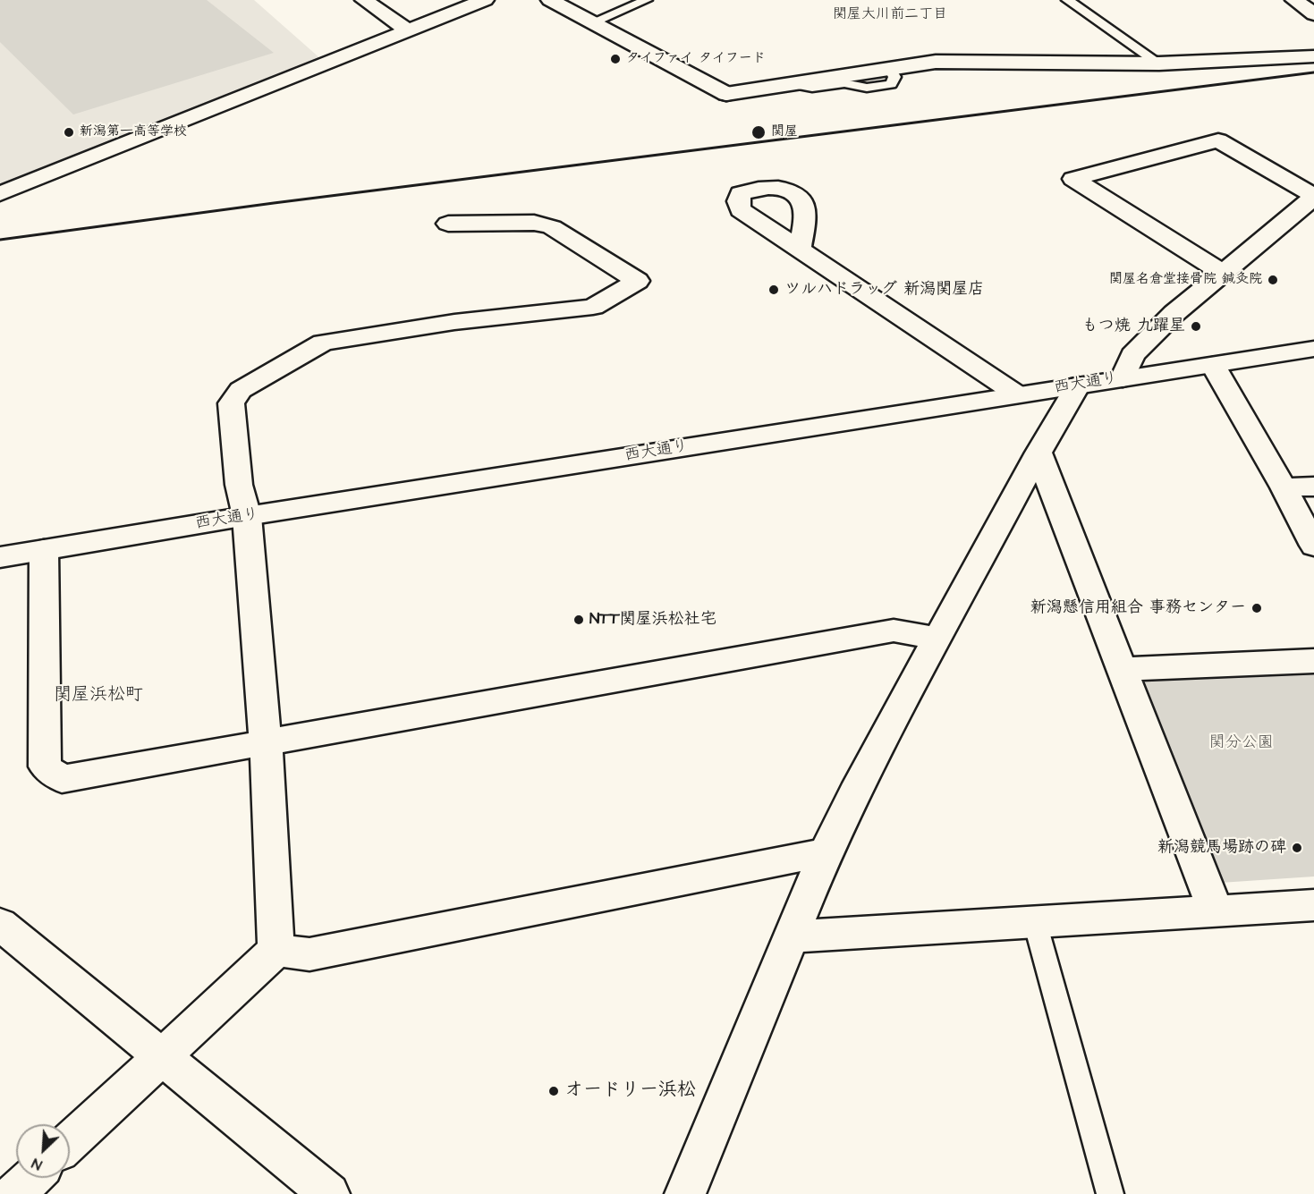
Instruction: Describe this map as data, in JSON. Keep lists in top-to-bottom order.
{
  "streets": {
    "main road": ["西大通り"]
  },
  "districts": ["関屋大川前二丁目", "関屋浜松町"],
  "parks": ["関分公園"],
  "places": [
    "タイファイ タイフード",
    "新潟第一高等学校",
    "関屋",
    "関屋名倉堂接骨院 鍼灸院",
    "ツルハドラッグ 新潟関屋店",
    "もつ焼 九躍星",
    "新潟懸信用組合 事務センター",
    "NTT関屋浜松社宅",
    "新潟競馬場跡の碑",
    "オードリー浜松"
  ],
  "north": "bottom left"
}
